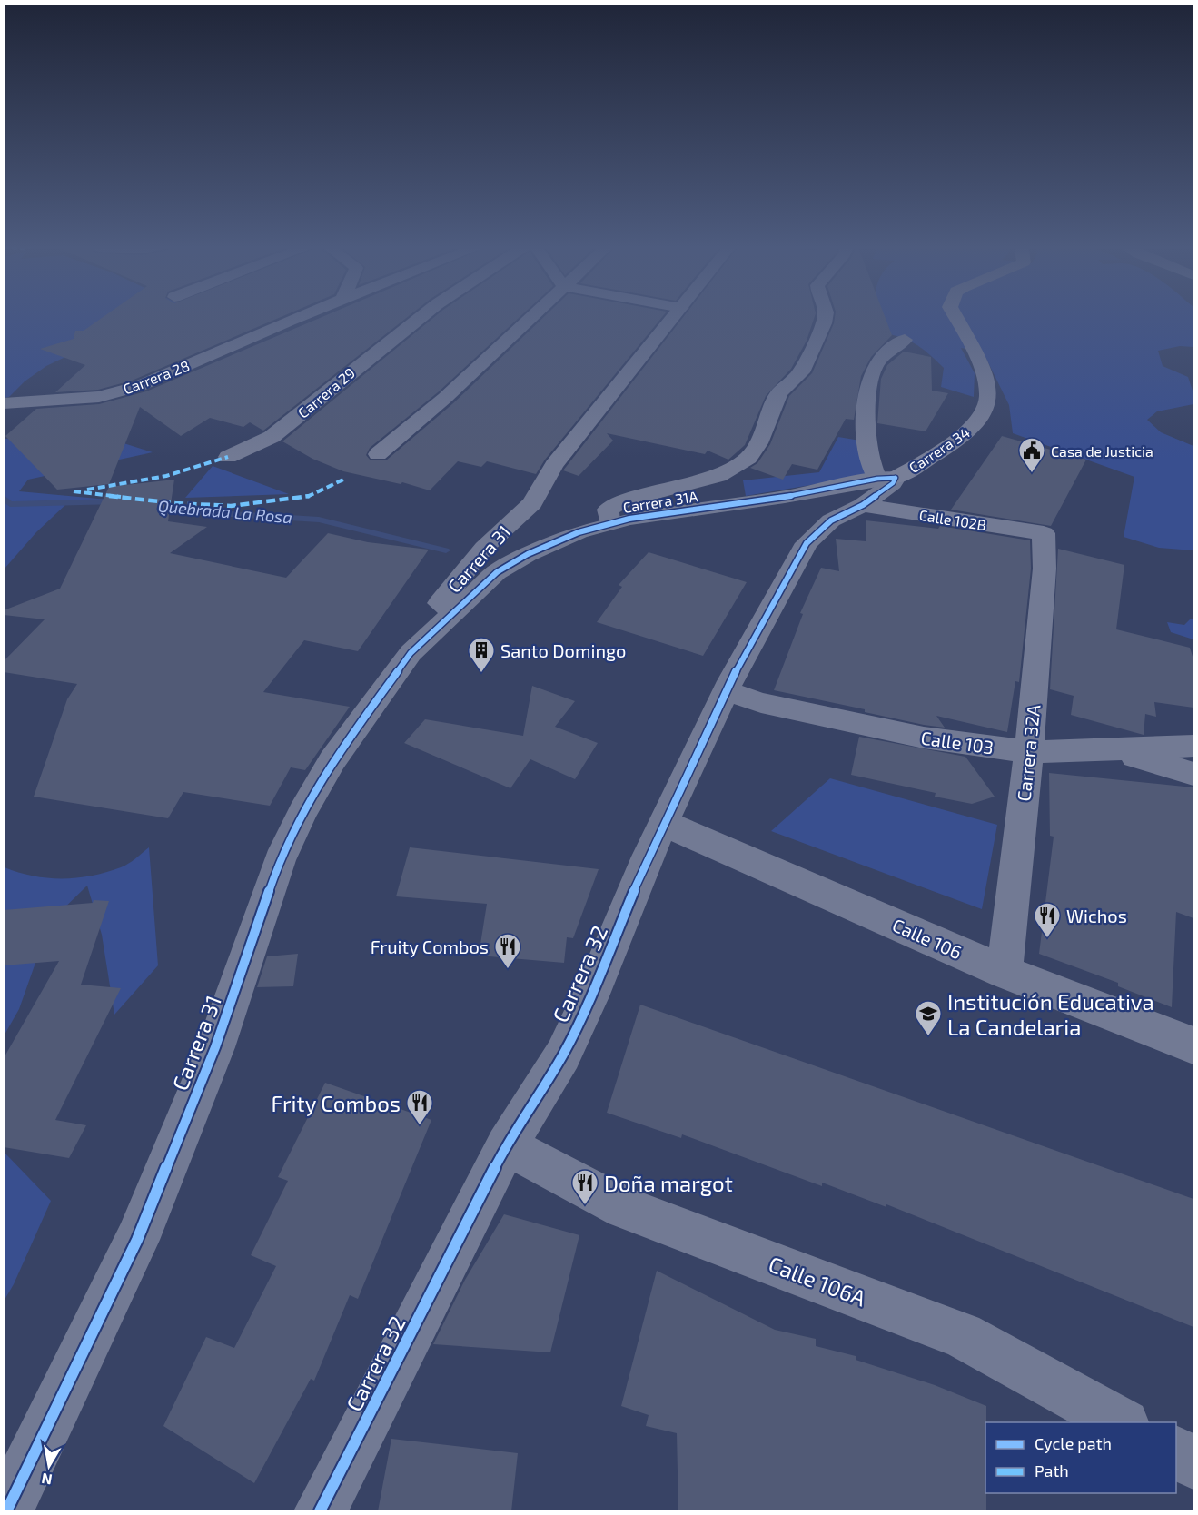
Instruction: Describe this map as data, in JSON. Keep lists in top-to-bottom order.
{
  "streets": {
    "main road": ["Carrera 34"],
    "street": [
      "Carrera 28",
      "Carrera 29",
      "Carrera 31A",
      "Calle 102B",
      "Carrera 31",
      "Calle 103",
      "Carrera 32A",
      "Calle 106",
      "Carrera 32",
      "Calle 106A"
    ]
  },
  "crossings": [
    ["Carrera 34", "Carrera 31A"],
    ["Carrera 34", "Carrera 32"],
    ["Carrera 31A", "Carrera 31"],
    ["Carrera 31A", "Carrera 32"],
    ["Calle 102B", "Carrera 32A"],
    ["Calle 102B", "Carrera 32"],
    ["Calle 103", "Carrera 32A"],
    ["Calle 103", "Carrera 32"],
    ["Carrera 32A", "Calle 106"],
    ["Calle 106", "Carrera 32"],
    ["Carrera 32", "Calle 106A"]
  ],
  "water": ["Quebrada La Rosa"],
  "places": {
    "public building": ["Casa de Justicia"],
    "building": ["Santo Domingo"],
    "restaurant": [
      "Wichos",
      "Fruity Combos",
      "Frity Combos",
      "Doña margot"
    ],
    "school or university": ["Institución Educativa La Candelaria"]
  },
  "legend": ["Cycle path", "Path"],
  "north": "bottom"
}
